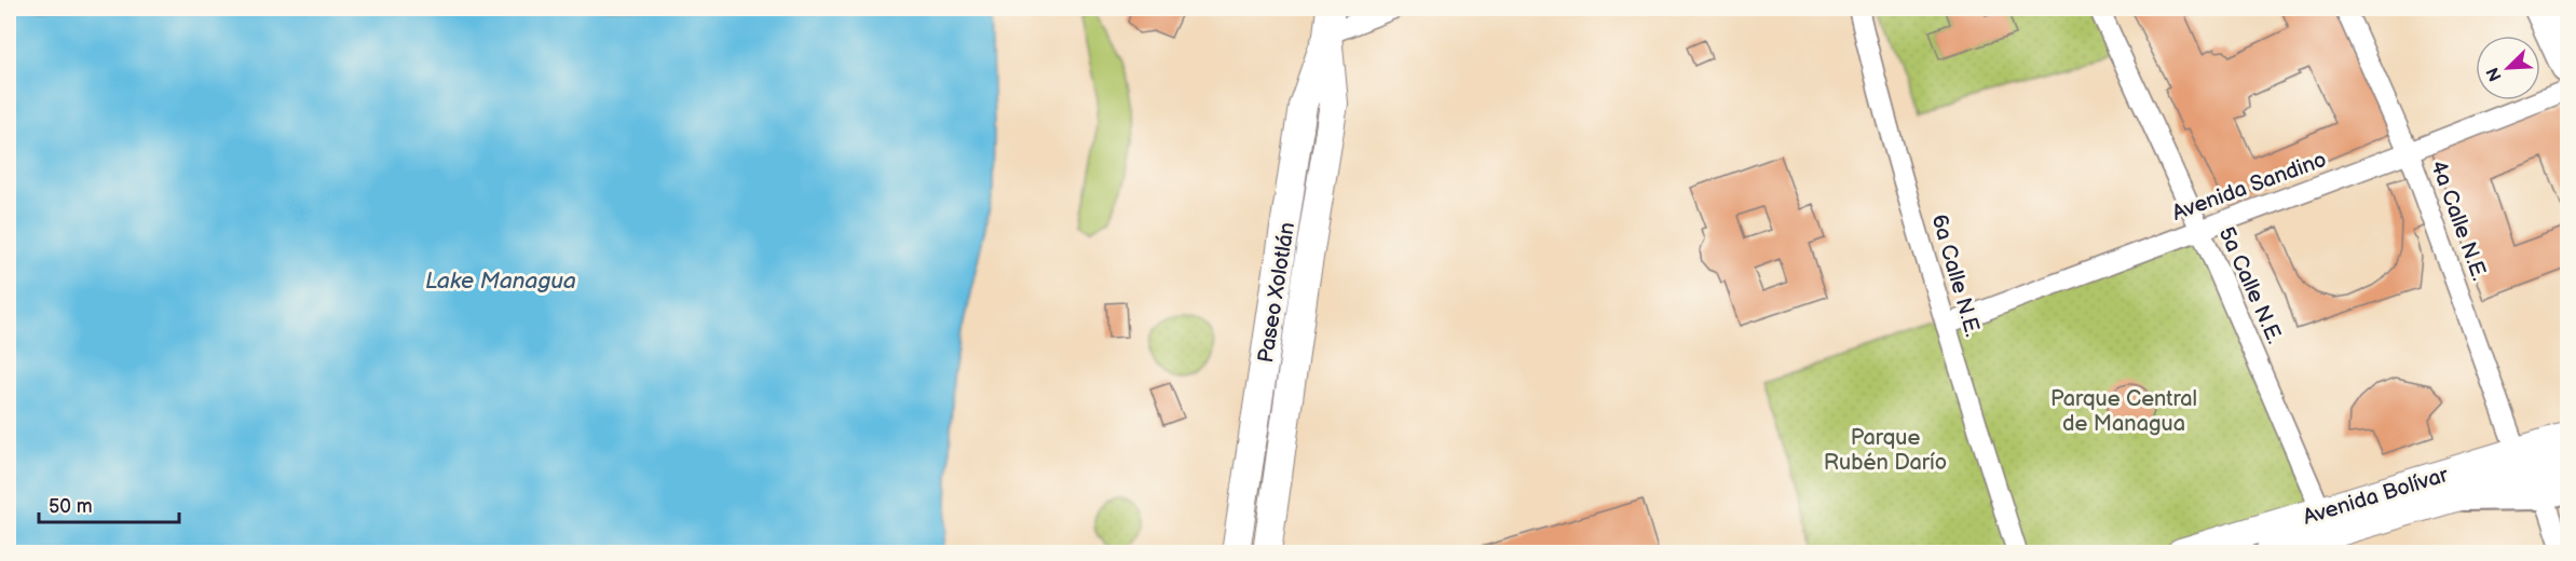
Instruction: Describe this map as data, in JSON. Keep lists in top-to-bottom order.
{
  "streets": {
    "street": [
      "Avenida Sandino",
      "4a Calle N.E.",
      "6a Calle N.E.",
      "5a Calle N.E.",
      "Paseo Xolotlán",
      "Avenida Bolívar"
    ]
  },
  "crossings": [
    ["Avenida Sandino", "4a Calle N.E."],
    ["Avenida Sandino", "6a Calle N.E."],
    ["Avenida Sandino", "5a Calle N.E."],
    ["4a Calle N.E.", "Avenida Bolívar"],
    ["5a Calle N.E.", "Avenida Bolívar"]
  ],
  "water": ["Lake Managua"],
  "parks": ["Parque Central de Managua", "Parque Rubén Darío"],
  "scale_bar": "50 m",
  "north": "bottom left"
}
